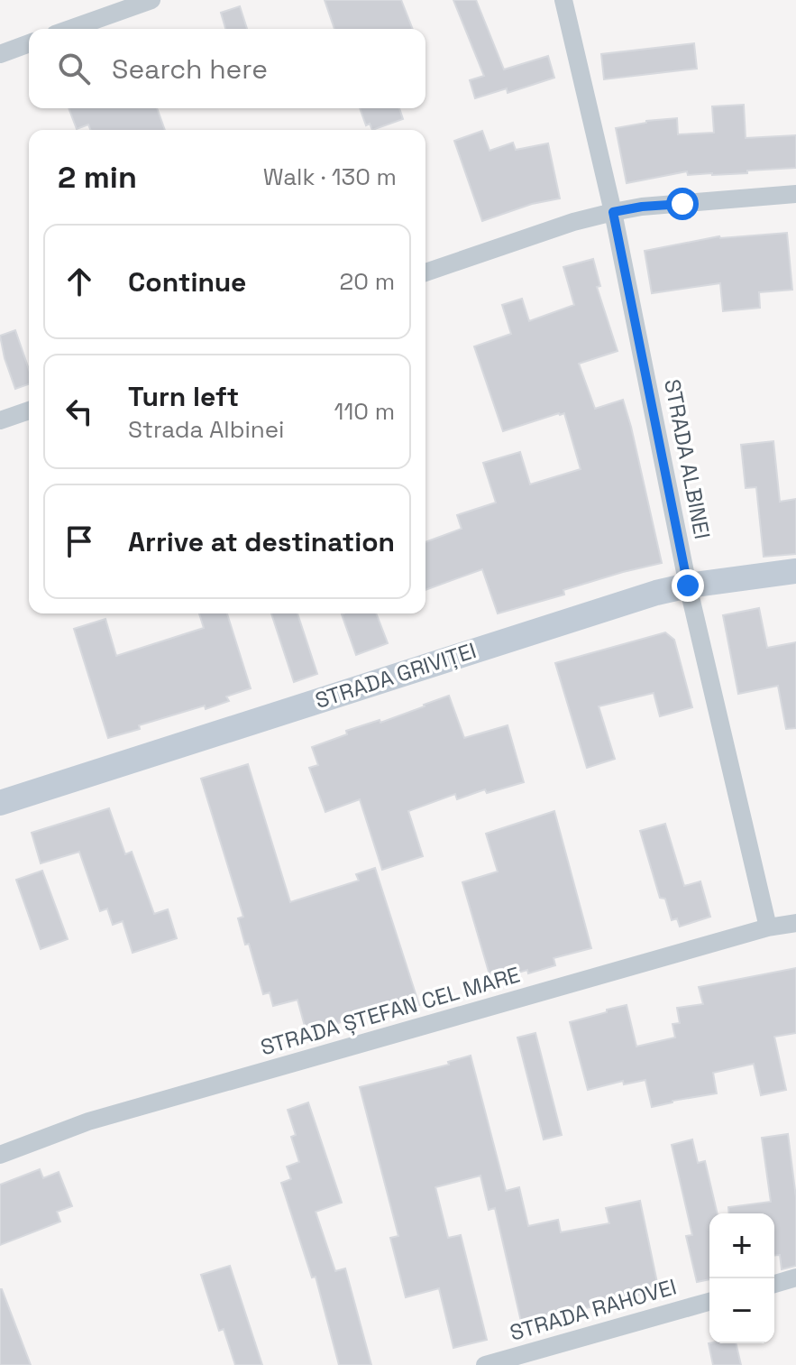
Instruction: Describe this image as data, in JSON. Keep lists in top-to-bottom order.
{
  "streets": {
    "main road": ["STRADA GRIVIȚEI"],
    "street": ["STRADA ALBINEI", "STRADA ȘTEFAN CEL MARE", "STRADA RAHOVEI"]
  },
  "crossings": [
    ["STRADA ALBINEI", "STRADA GRIVIȚEI"],
    ["STRADA ALBINEI", "STRADA ȘTEFAN CEL MARE"]
  ],
  "page": {
    "search": "Search here",
    "heading": ["2 min", "Walk · 130 m"],
    "list": [
      ["Continue", "20 m"],
      ["Turn left", "Strada Albinei", "110 m"],
      "Arrive at destination"
    ],
    "map_buttons": ["+", "−"]
  }
}
